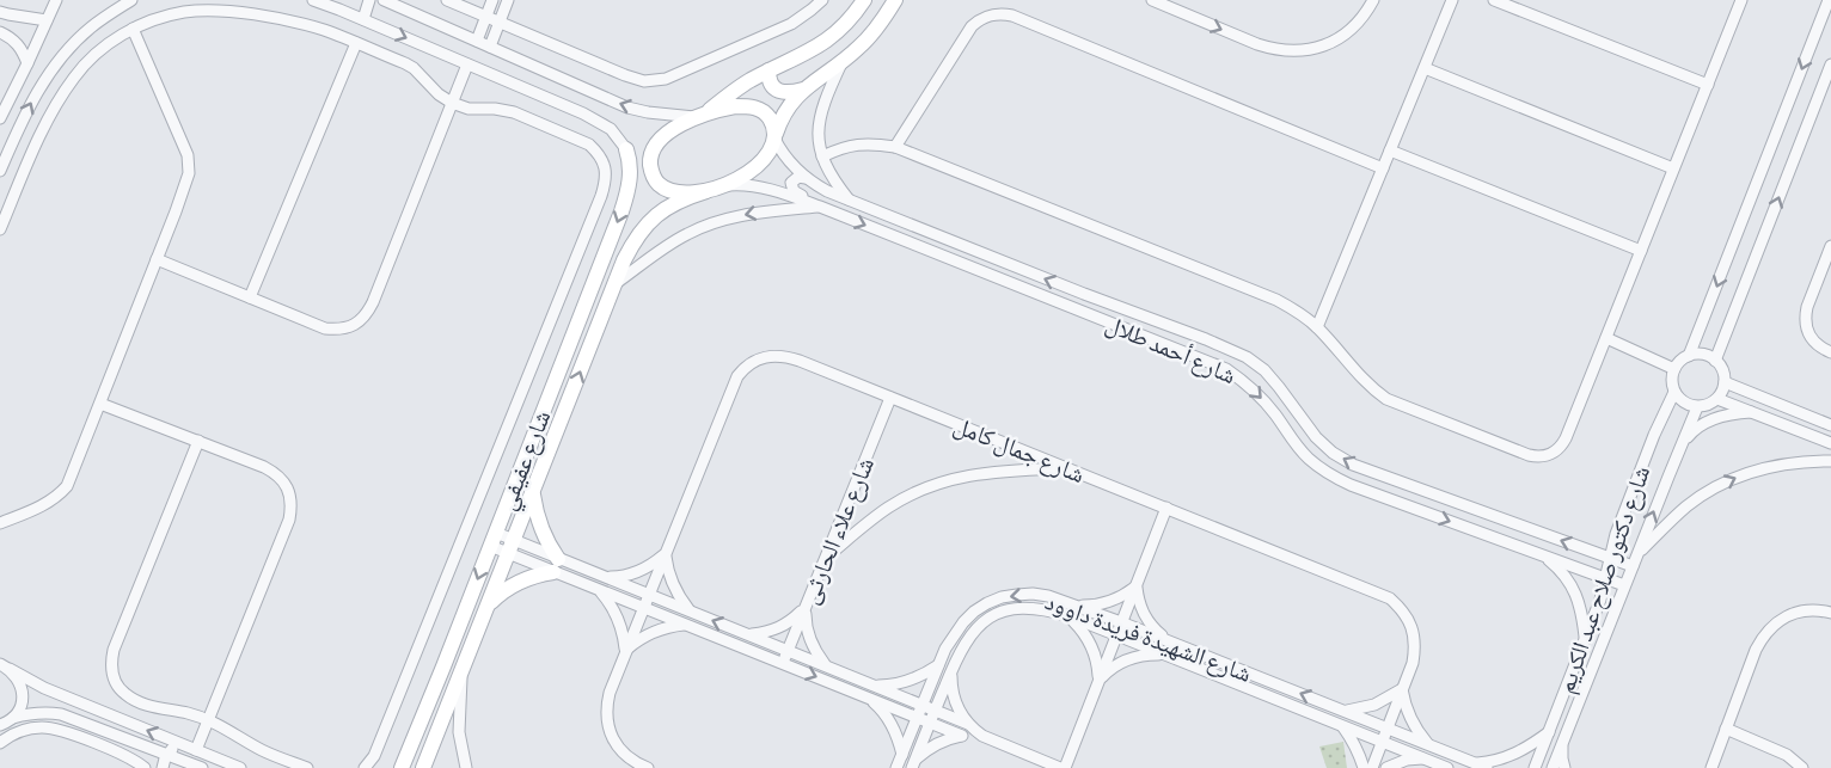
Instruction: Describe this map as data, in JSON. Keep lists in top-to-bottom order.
{
  "streets": {
    "street": [
      "شارع أحمد طلال",
      "شارع جمال كامل",
      "شارع عفيفي",
      "شارع علاء الحارثى",
      "شارع دكتور صلاح عبد الكريم",
      "شارع الشهيدة فريدة داوود"
    ]
  },
  "crossings": [
    ["شارع أحمد طلال", "شارع عفيفي"],
    ["شارع أحمد طلال", "شارع دكتور صلاح عبد الكريم"],
    ["شارع جمال كامل", "شارع علاء الحارثى"],
    ["شارع جمال كامل", "شارع الشهيدة فريدة داوود"]
  ]
}
